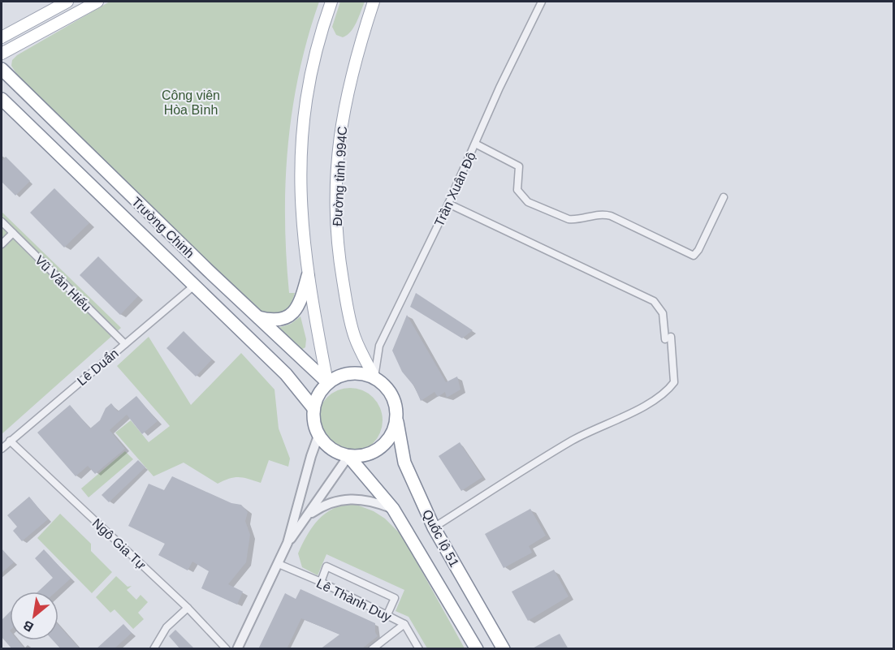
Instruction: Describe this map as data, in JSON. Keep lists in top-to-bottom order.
{
  "streets": {
    "highway": ["Trường Chinh", "Quốc lộ 51"],
    "main road": ["Đường tỉnh 994C"],
    "street": [
      "Trần Xuân Độ",
      "Vũ Văn Hiếu",
      "Lê Duẩn",
      "Ngô Gia Tự",
      "Lê Thành Duy"
    ]
  },
  "crossings": [
    ["Đường tỉnh 994C", "Trần Xuân Độ"],
    ["Đường tỉnh 994C", "Trường Chinh"],
    ["Đường tỉnh 994C", "Quốc lộ 51"],
    ["Trần Xuân Độ", "Trường Chinh"],
    ["Trần Xuân Độ", "Quốc lộ 51"],
    ["Trường Chinh", "Lê Duẩn"],
    ["Trường Chinh", "Quốc lộ 51"],
    ["Vũ Văn Hiếu", "Lê Duẩn"],
    ["Lê Duẩn", "Ngô Gia Tự"]
  ],
  "parks": ["Công viên Hòa Bình"],
  "north": "bottom left"
}
